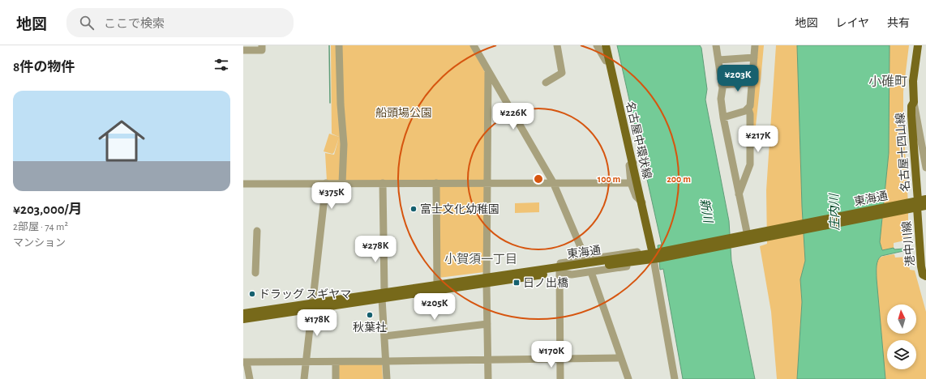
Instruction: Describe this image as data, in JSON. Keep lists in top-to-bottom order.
{
  "streets": {
    "main road": [
      "名古屋中環状線",
      "名古屋十四山線",
      "東海通",
      "港中川線"
    ]
  },
  "crossings": [
    ["名古屋中環状線", "東海通"],
    ["名古屋十四山線", "東海通"],
    ["名古屋十四山線", "港中川線"],
    ["東海通", "港中川線"]
  ],
  "districts": ["小碓町", "小賀須一丁目"],
  "water": ["新川", "庄内川"],
  "parks": ["船頭場公園"],
  "places": {
    "other": ["富士文化幼稚園", "ドラッグ スギヤマ", "秋葉社"],
    "transit": ["日ノ出橋"]
  },
  "north": "top",
  "page": {
    "header": "地図",
    "search": "ここで検索",
    "nav": ["地図", "レイヤ", "共有"],
    "heading": "8件の物件",
    "price": [
      "¥203K",
      "¥226K",
      "¥217K",
      "¥375K",
      "¥278K",
      "¥205K",
      "¥178K",
      "¥170K"
    ],
    "list": [
      {
        "name": "¥203,000/月",
        "note": "2部屋 · 74 m² · マンション"
      }
    ]
  },
  "rings": ["100 m", "200 m"]
}
